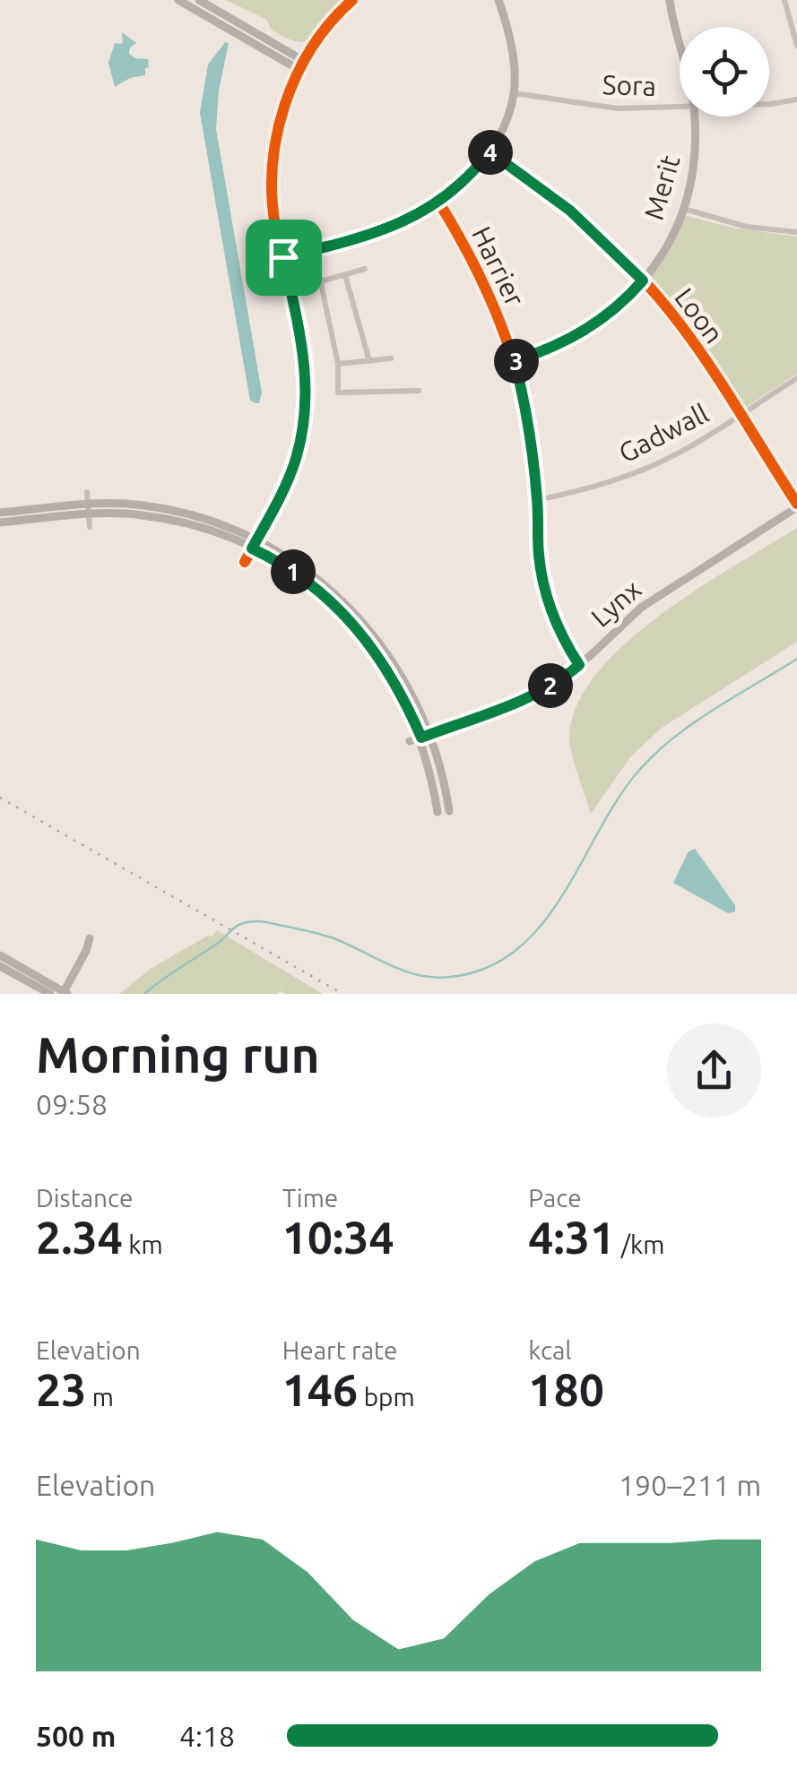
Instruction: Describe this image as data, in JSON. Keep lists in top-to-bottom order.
{
  "streets": {
    "street": [
      "Sora",
      "Merit",
      "Harrier",
      "Loon",
      "Gadwall",
      "Lynx"
    ]
  },
  "crossings": [
    ["Merit", "Harrier"],
    ["Merit", "Loon"],
    ["Harrier", "Gadwall"],
    ["Harrier", "Lynx"],
    ["Loon", "Gadwall"],
    ["Loon", "Lynx"]
  ],
  "page": {
    "pins": [
      "4",
      "3",
      "1",
      "2"
    ],
    "heading": ["Morning run", "09:58"],
    "stats": [
      ["Distance", "2.34 km"],
      ["Time", "10:34"],
      ["Pace", "4:31 /km"],
      ["Elevation", "23 m"],
      ["Heart rate", "146 bpm"],
      ["kcal", "180"]
    ],
    "chart": ["Elevation", "190–211 m"],
    "list": [
      {
        "name": "500 m",
        "note": "4:18"
      }
    ]
  }
}
